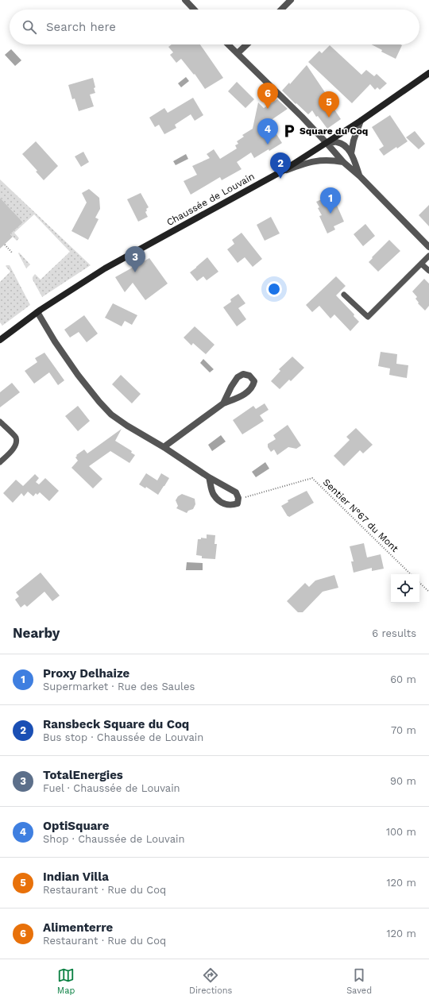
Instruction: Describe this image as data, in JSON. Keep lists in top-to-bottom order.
{
  "streets": {
    "main road": ["Chaussée de Louvain"],
    "path": ["Sentier N°67 du Mont"]
  },
  "places": {
    "parking": ["Square du Coq"]
  },
  "page": {
    "search": "Search here",
    "pins": [
      "6",
      "5",
      "4",
      "2",
      "1",
      "3"
    ],
    "heading": ["Nearby", "6 results"],
    "list": [
      {
        "mark": "1",
        "name": "Proxy Delhaize",
        "note": "Supermarket · Rue des Saules",
        "value": "60 m"
      },
      {
        "mark": "2",
        "name": "Ransbeck Square du Coq",
        "note": "Bus stop · Chaussée de Louvain",
        "value": "70 m"
      },
      {
        "mark": "3",
        "name": "TotalEnergies",
        "note": "Fuel · Chaussée de Louvain",
        "value": "90 m"
      },
      {
        "mark": "4",
        "name": "OptiSquare",
        "note": "Shop · Chaussée de Louvain",
        "value": "100 m"
      },
      {
        "mark": "5",
        "name": "Indian Villa",
        "note": "Restaurant · Rue du Coq",
        "value": "120 m"
      },
      {
        "mark": "6",
        "name": "Alimenterre",
        "note": "Restaurant · Rue du Coq",
        "value": "120 m"
      }
    ],
    "nav": ["Map", "Directions", "Saved"]
  }
}
